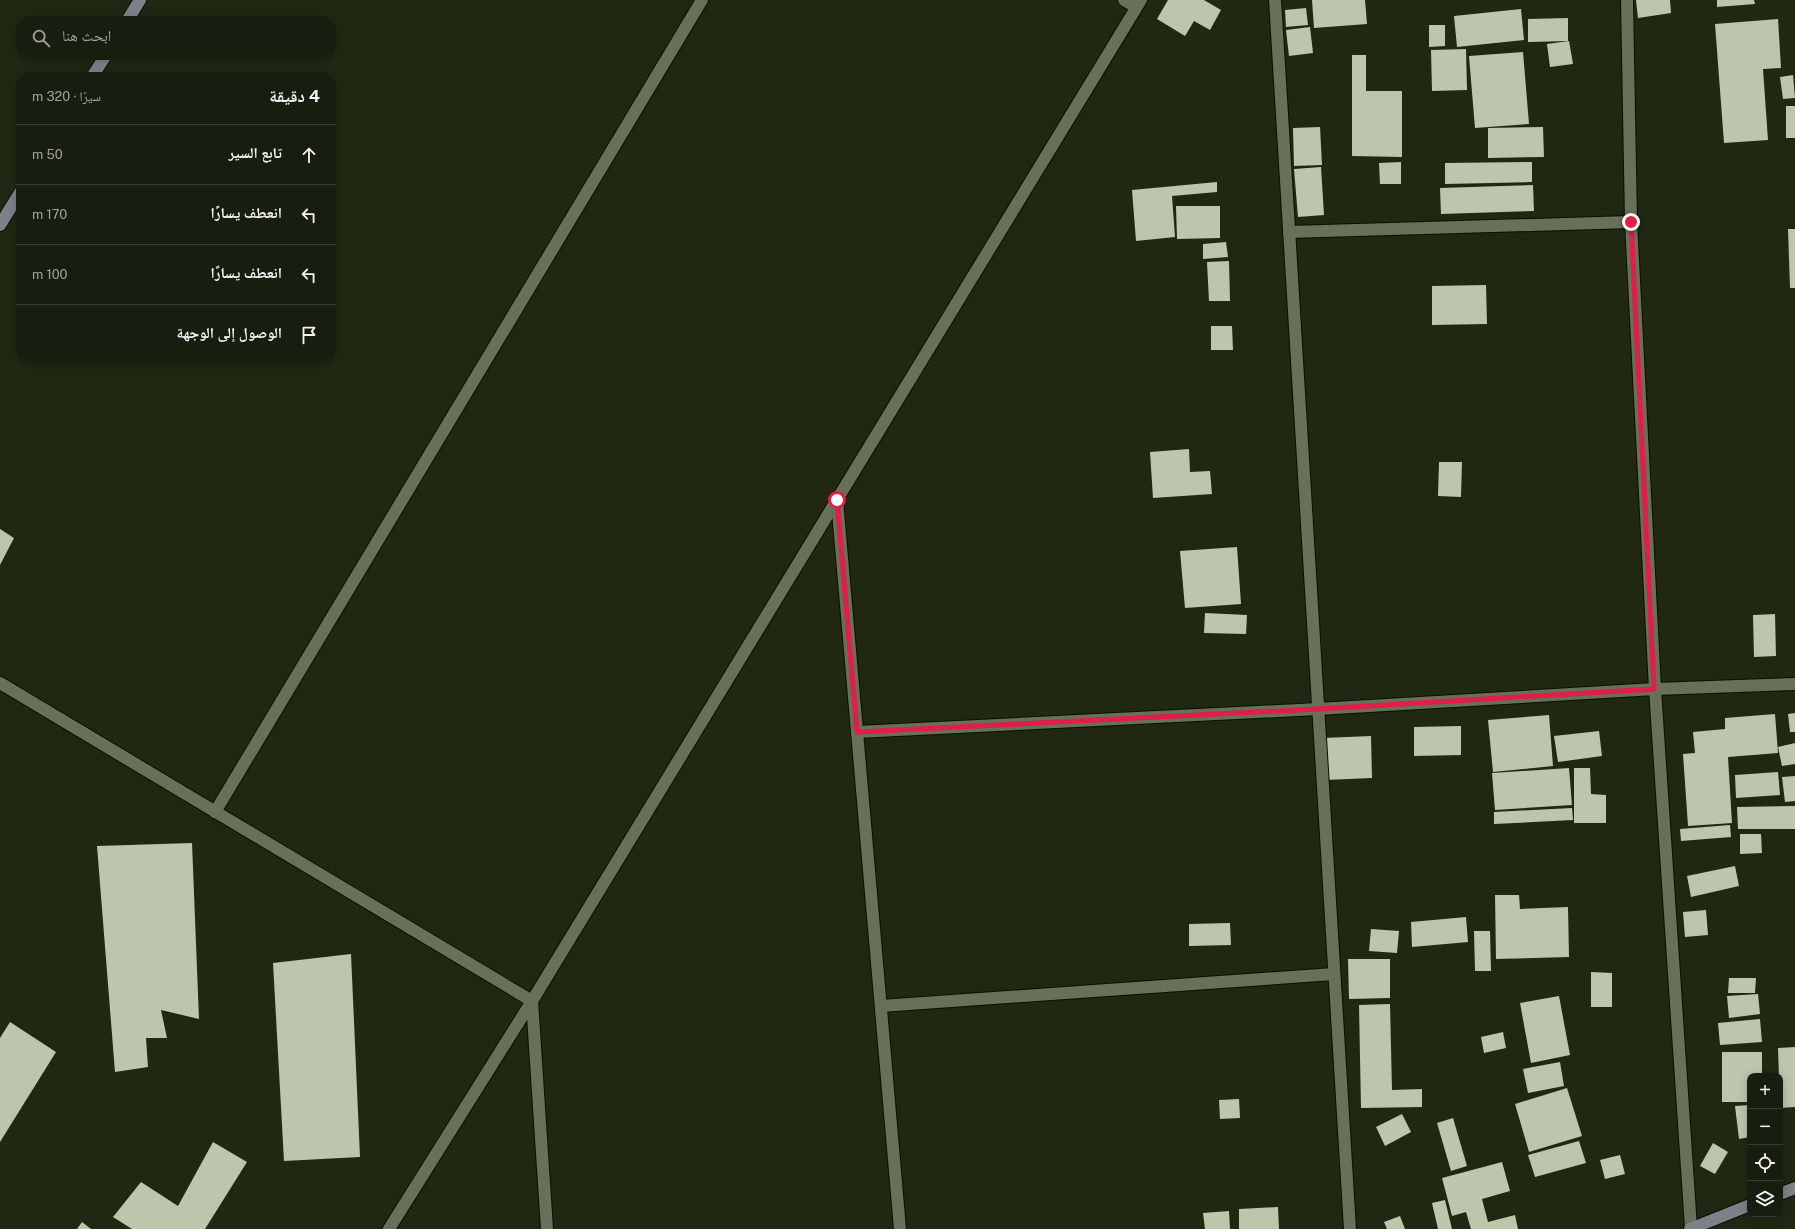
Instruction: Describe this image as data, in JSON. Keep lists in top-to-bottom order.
{
  "page": {
    "search": "ابحث هنا",
    "heading": ["4 دقيقة", "سيرًا · 320 m"],
    "list": [
      ["تابع السير", "50 m"],
      ["انعطف يسارًا", "170 m"],
      ["انعطف يسارًا", "100 m"],
      "الوصول إلى الوجهة"
    ],
    "map_buttons": ["+", "−"]
  }
}
